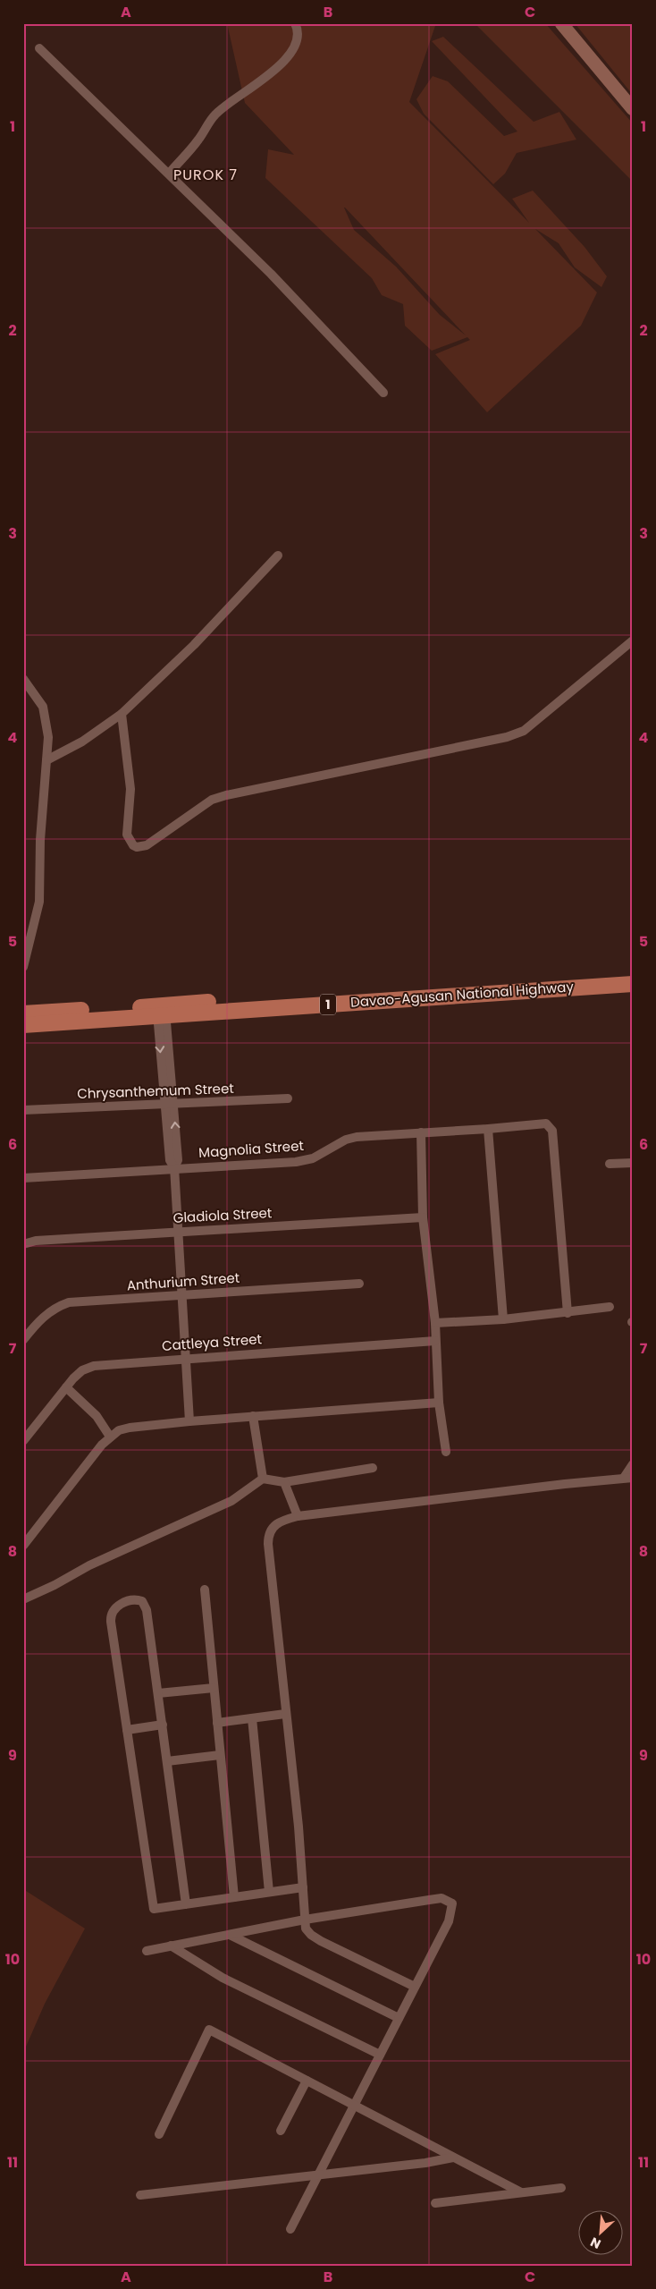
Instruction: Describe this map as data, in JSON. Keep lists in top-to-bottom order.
{
  "streets": {
    "highway": ["Davao-Agusan National Highway", "1"],
    "street": [
      "Chrysanthemum Street",
      "Magnolia Street",
      "Gladiola Street",
      "Anthurium Street",
      "Cattleya Street"
    ]
  },
  "districts": ["PUROK 7"],
  "north": "bottom left",
  "grid": {
    "columns": ["A", "B", "C"],
    "rows": [
      "1",
      "2",
      "3",
      "4",
      "5",
      "6",
      "7",
      "8",
      "9",
      "10",
      "11"
    ]
  }
}
